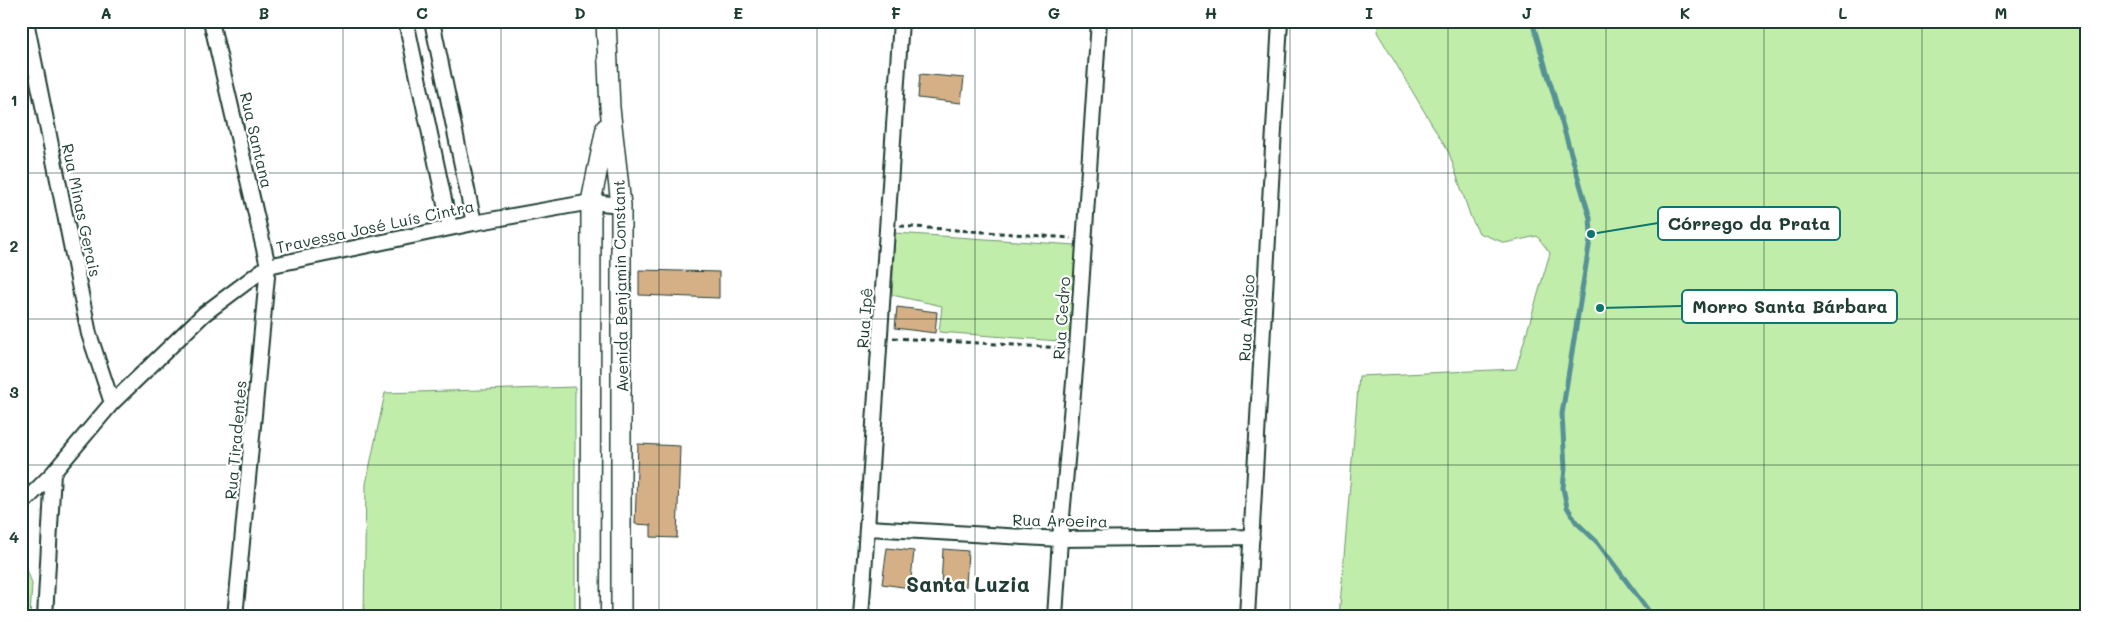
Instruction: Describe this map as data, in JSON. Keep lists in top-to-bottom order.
{
  "streets": {
    "street": [
      "Rua Santana",
      "Rua Minas Gerais",
      "Travessa José Luís Cintra",
      "Avenida Benjamin Constant",
      "Rua Ipê",
      "Rua Cedro",
      "Rua Angico",
      "Rua Tiradentes",
      "Rua Aroeira"
    ]
  },
  "crossings": [
    ["Rua Santana", "Travessa José Luís Cintra"],
    ["Rua Santana", "Rua Tiradentes"],
    ["Rua Minas Gerais", "Travessa José Luís Cintra"],
    ["Travessa José Luís Cintra", "Avenida Benjamin Constant"],
    ["Travessa José Luís Cintra", "Rua Tiradentes"],
    ["Rua Ipê", "Rua Aroeira"],
    ["Rua Cedro", "Rua Aroeira"],
    ["Rua Angico", "Rua Aroeira"]
  ],
  "districts": ["Santa Luzia"],
  "places": ["Córrego da Prata", "Morro Santa Bárbara"],
  "grid": {
    "columns": [
      "A",
      "B",
      "C",
      "D",
      "E",
      "F",
      "G",
      "H",
      "I",
      "J",
      "K",
      "L",
      "M"
    ],
    "rows": [
      "1",
      "2",
      "3",
      "4"
    ]
  }
}
